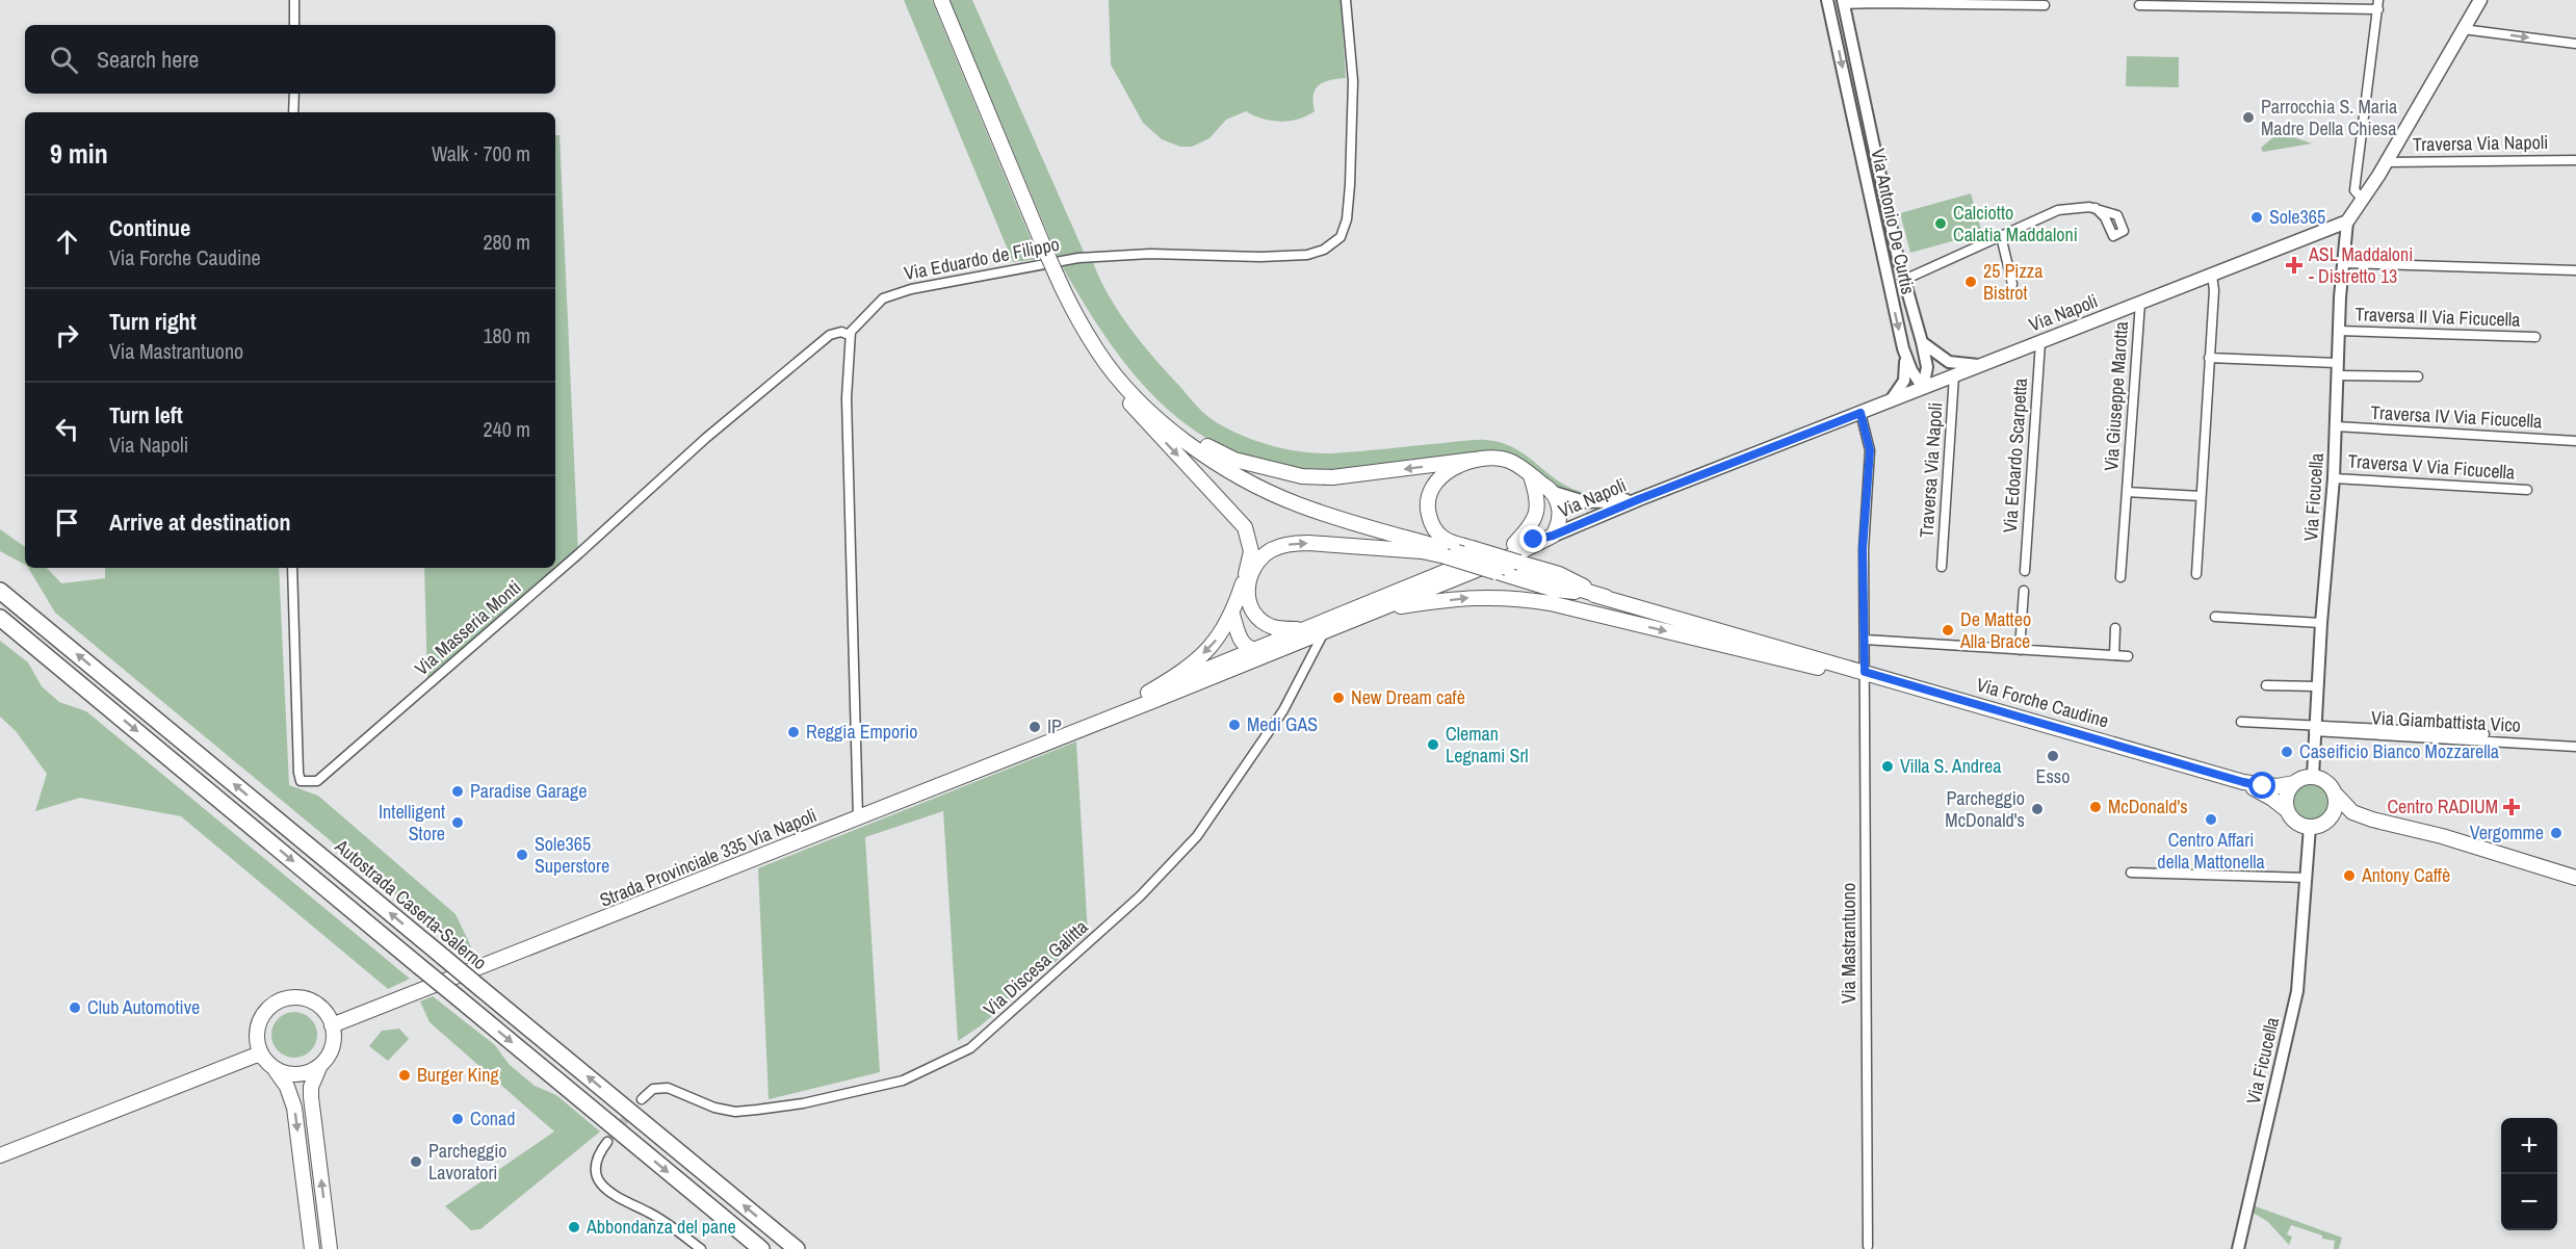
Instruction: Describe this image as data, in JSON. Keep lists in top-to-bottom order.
{
  "streets": {
    "highway": ["Autostrada Caserta-Salerno"],
    "main road": ["Via Napoli", "Via Forche Caudine", "Strada Provinciale 335 Via Napoli"],
    "street": [
      "Traversa Via Napoli",
      "Via Antonio De Curtis",
      "Via Eduardo de Filippo",
      "Traversa II Via Ficucella",
      "Via Giuseppe Marotta",
      "Traversa IV Via Ficucella",
      "Via Edoardo Scarpetta",
      "Traversa V Via Ficucella",
      "Via Ficucella",
      "Via Masseria Monti",
      "Via Giambattista Vico",
      "Via Mastrantuono",
      "Via Discesa Galitta"
    ]
  },
  "crossings": [
    ["Traversa Via Napoli", "Via Napoli"],
    ["Via Antonio De Curtis", "Via Napoli"],
    ["Via Eduardo de Filippo", "Via Masseria Monti"],
    ["Via Napoli", "Via Giuseppe Marotta"],
    ["Via Napoli", "Via Edoardo Scarpetta"],
    ["Via Napoli", "Via Ficucella"],
    ["Via Napoli", "Strada Provinciale 335 Via Napoli"],
    ["Via Napoli", "Via Mastrantuono"],
    ["Via Napoli", "Via Discesa Galitta"],
    ["Traversa II Via Ficucella", "Via Ficucella"],
    ["Traversa IV Via Ficucella", "Via Ficucella"],
    ["Traversa V Via Ficucella", "Via Ficucella"],
    ["Via Ficucella", "Via Forche Caudine"],
    ["Via Ficucella", "Via Giambattista Vico"],
    ["Via Forche Caudine", "Via Mastrantuono"]
  ],
  "places": {
    "other": [
      "Parrocchia S. Maria Madre Della Chiesa",
      "Sole365",
      "Calciotto Calatia Maddaloni",
      "25 Pizza Bistrot",
      "De Matteo Alla Brace",
      "New Dream cafè",
      "Medi GAS",
      "IP",
      "Reggia Emporio",
      "Cleman Legnami Srl",
      "Caseificio Bianco Mozzarella",
      "Esso",
      "Villa S. Andrea",
      "Paradise Garage",
      "McDonald's",
      "Parcheggio McDonald's",
      "Centro Affari della Mattonella",
      "Intelligent Store",
      "Vergomme",
      "Sole365 Superstore",
      "Antony Caffè",
      "Club Automotive",
      "Burger King",
      "Conad",
      "Parcheggio Lavoratori",
      "Abbondanza del pane"
    ],
    "health": ["ASL Maddaloni - Distretto 13", "Centro RADIUM"]
  },
  "page": {
    "search": "Search here",
    "heading": ["9 min", "Walk · 700 m"],
    "list": [
      ["Continue", "Via Forche Caudine", "280 m"],
      ["Turn right", "Via Mastrantuono", "180 m"],
      ["Turn left", "Via Napoli", "240 m"],
      "Arrive at destination"
    ],
    "map_buttons": ["+", "−"]
  }
}
